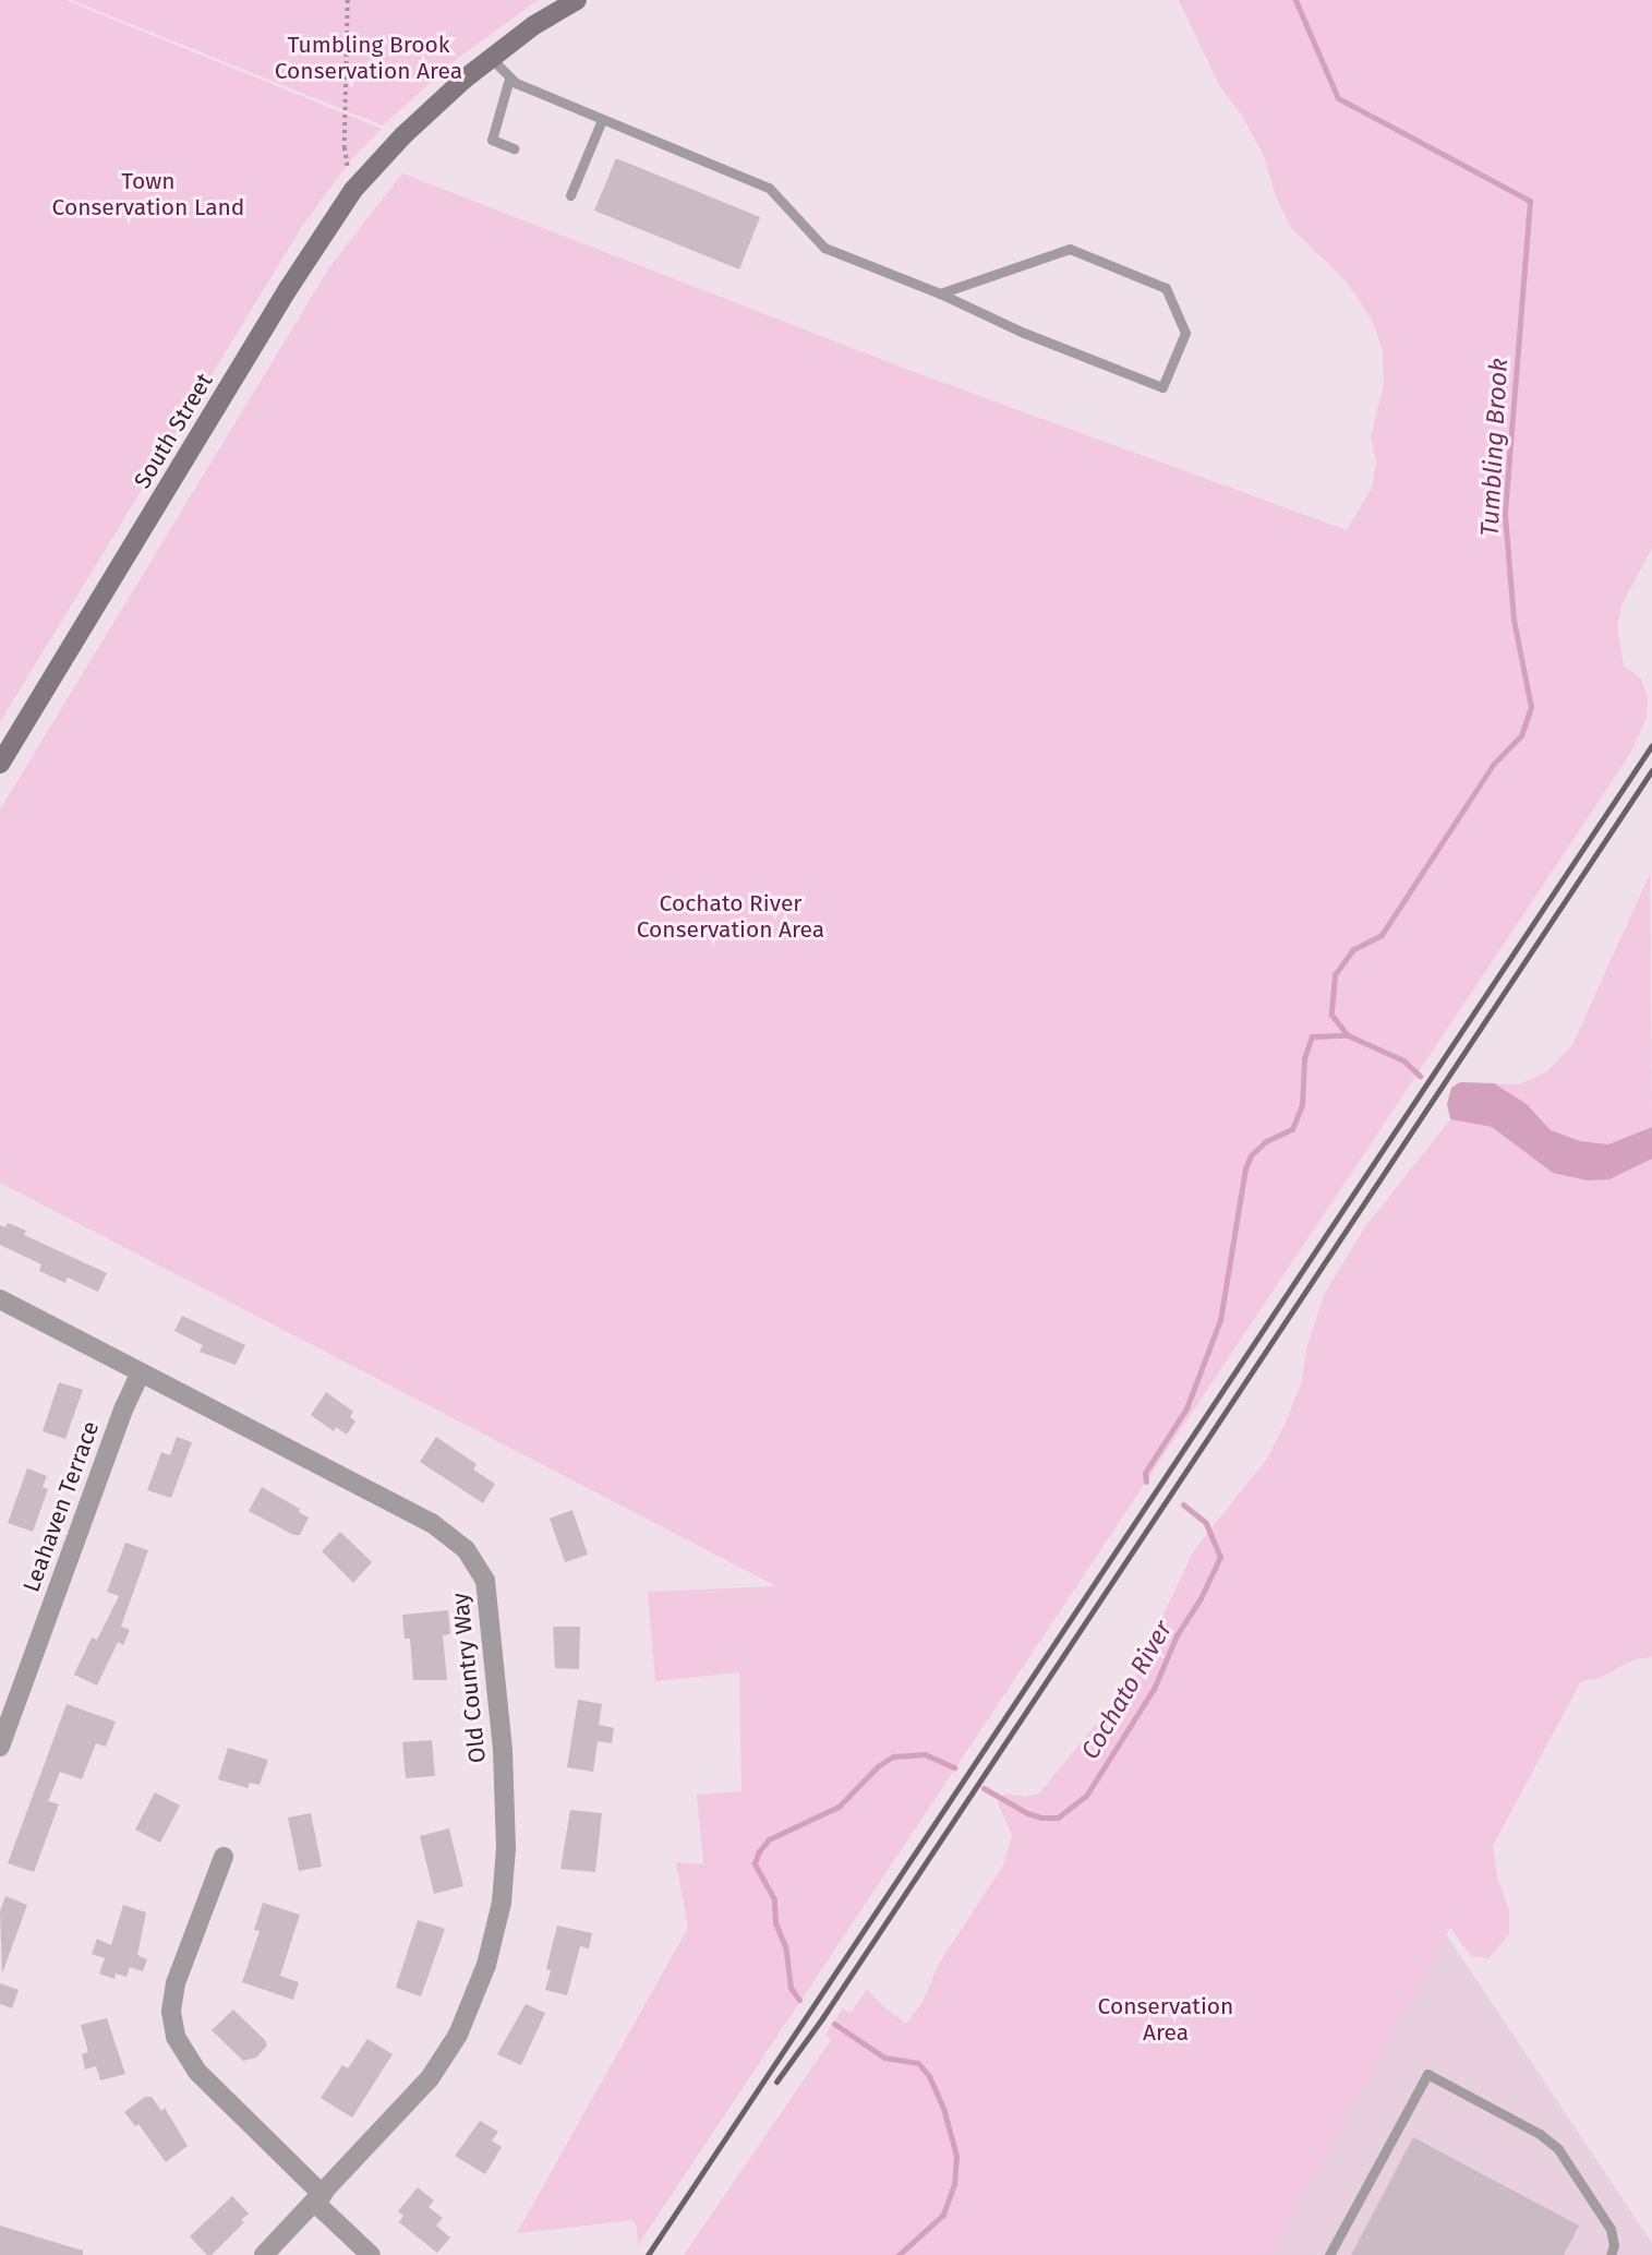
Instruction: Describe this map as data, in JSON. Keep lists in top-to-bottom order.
{
  "streets": {
    "main road": ["South Street"],
    "street": ["Leahaven Terrace", "Old Country Way"]
  },
  "crossings": [
    ["Leahaven Terrace", "Old Country Way"]
  ],
  "water": ["Tumbling Brook", "Cochato River"],
  "parks": [
    "Tumbling Brook Conservation Area",
    "Town Conservation Land",
    "Cochato River Conservation Area",
    "Conservation Area"
  ]
}
